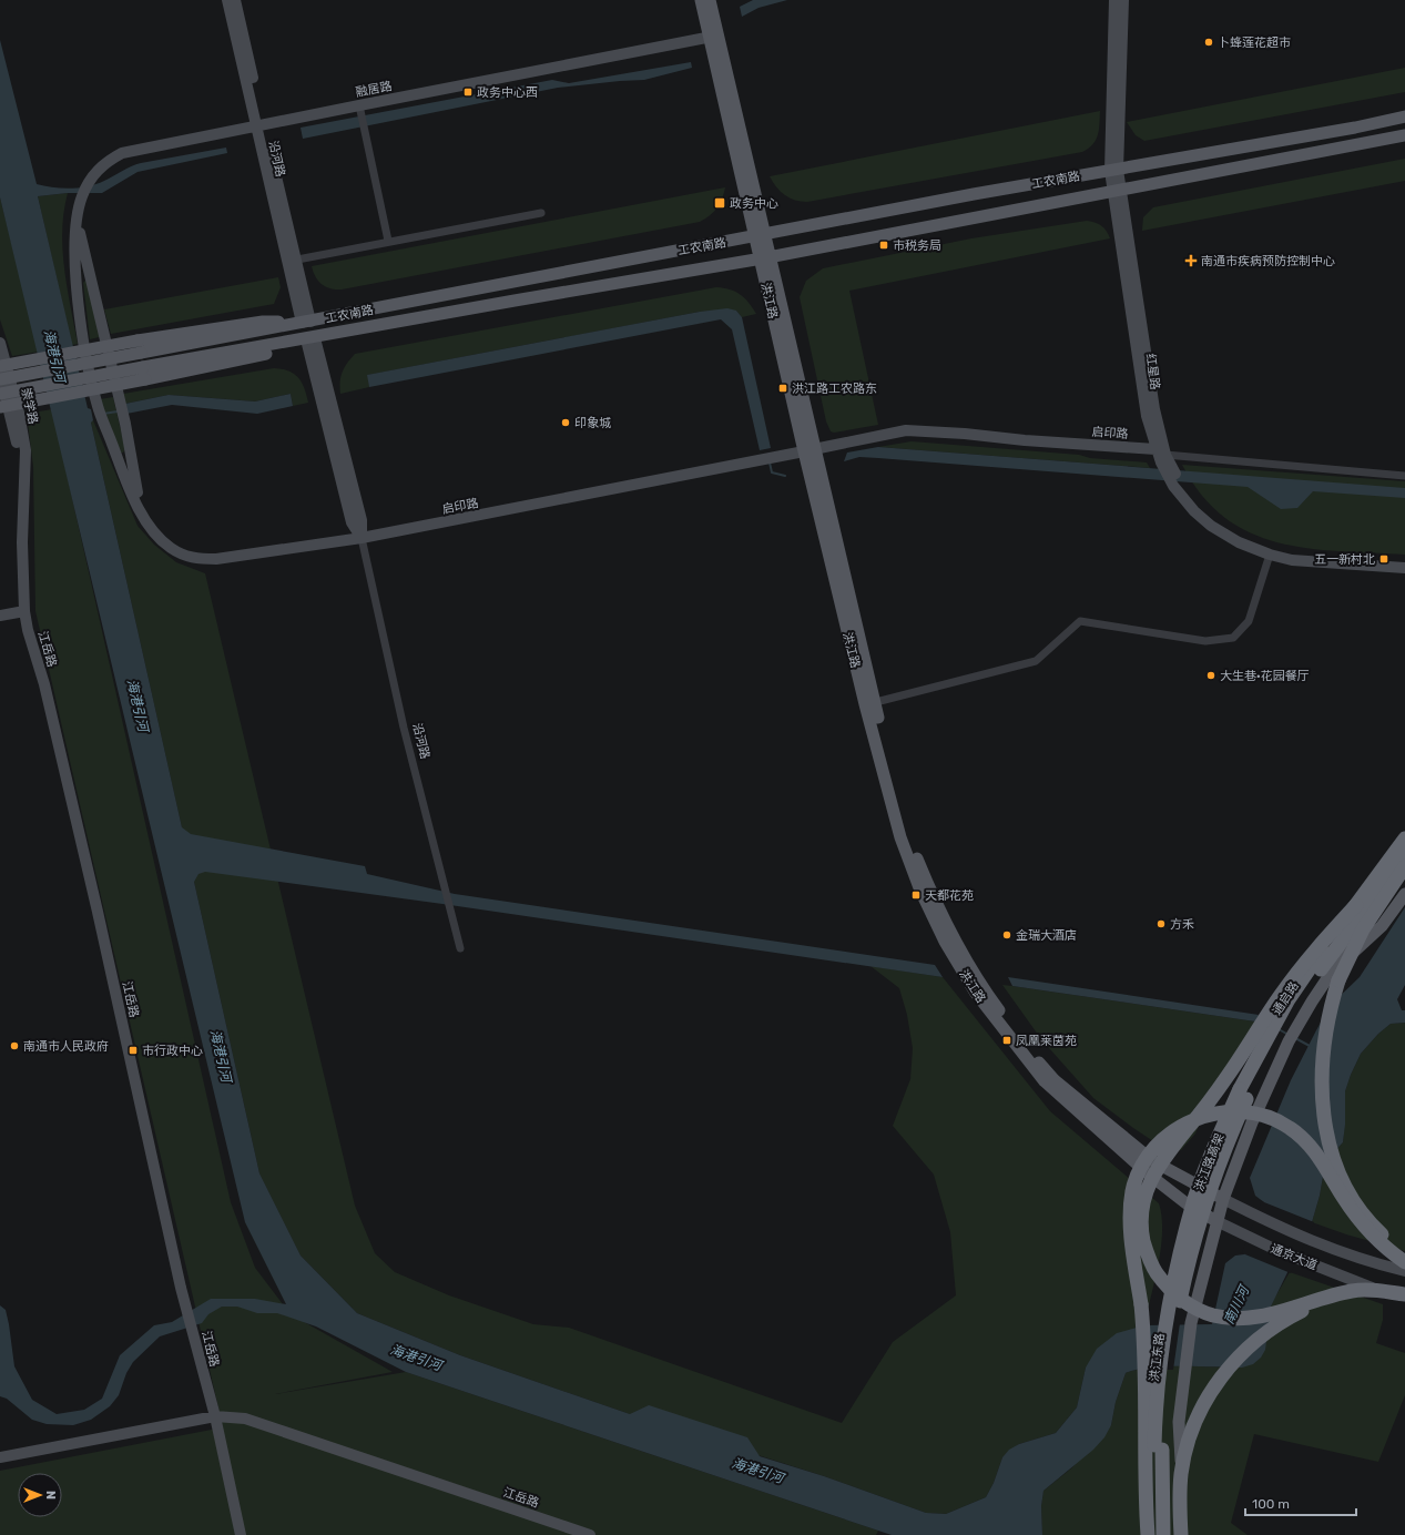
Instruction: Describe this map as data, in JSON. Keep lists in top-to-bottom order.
{
  "streets": {
    "highway": ["洪江路高架"],
    "main road": [
      "工农南路",
      "洪江路",
      "通启路",
      "通京大道",
      "洪江东路"
    ],
    "street": [
      "融居路",
      "沿河路",
      "红星路",
      "崇学路",
      "启印路",
      "江岳路"
    ]
  },
  "crossings": [
    ["融居路", "沿河路"],
    ["融居路", "洪江路"],
    ["融居路", "启印路"],
    ["沿河路", "工农南路"],
    ["沿河路", "启印路"],
    ["工农南路", "洪江路"],
    ["工农南路", "红星路"],
    ["洪江路", "启印路"],
    ["洪江路", "通启路"],
    ["洪江路", "通京大道"],
    ["洪江路", "洪江东路"],
    ["红星路", "启印路"],
    ["崇学路", "江岳路"],
    ["通启路", "通京大道"],
    ["通启路", "洪江东路"],
    ["通京大道", "洪江东路"]
  ],
  "water": ["海港引河", "南川河"],
  "places": {
    "other": [
      "卜蜂莲花超市",
      "印象城",
      "大生巷·花园餐厅",
      "方禾",
      "金瑞大酒店",
      "南通市人民政府"
    ],
    "transit": [
      "政务中心西",
      "政务中心",
      "市税务局",
      "洪江路工农路东",
      "五一新村北",
      "天都花苑",
      "凤凰莱茵苑",
      "市行政中心"
    ],
    "health": ["南通市疾病预防控制中心"]
  },
  "scale_bar": "100 m",
  "north": "right"
}
